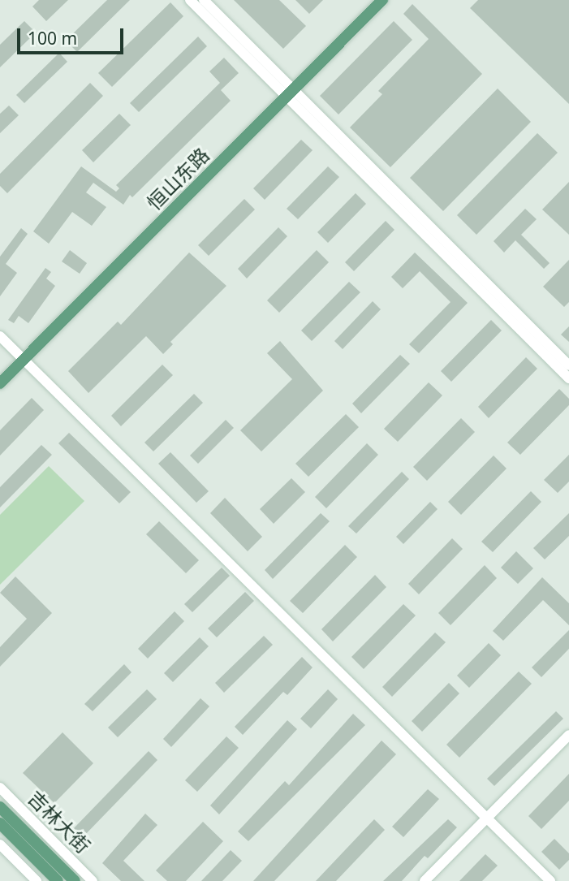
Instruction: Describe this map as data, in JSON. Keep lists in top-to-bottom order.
{
  "streets": {
    "main road": ["恒山东路", "吉林大街"]
  },
  "scale_bar": "100 m"
}
